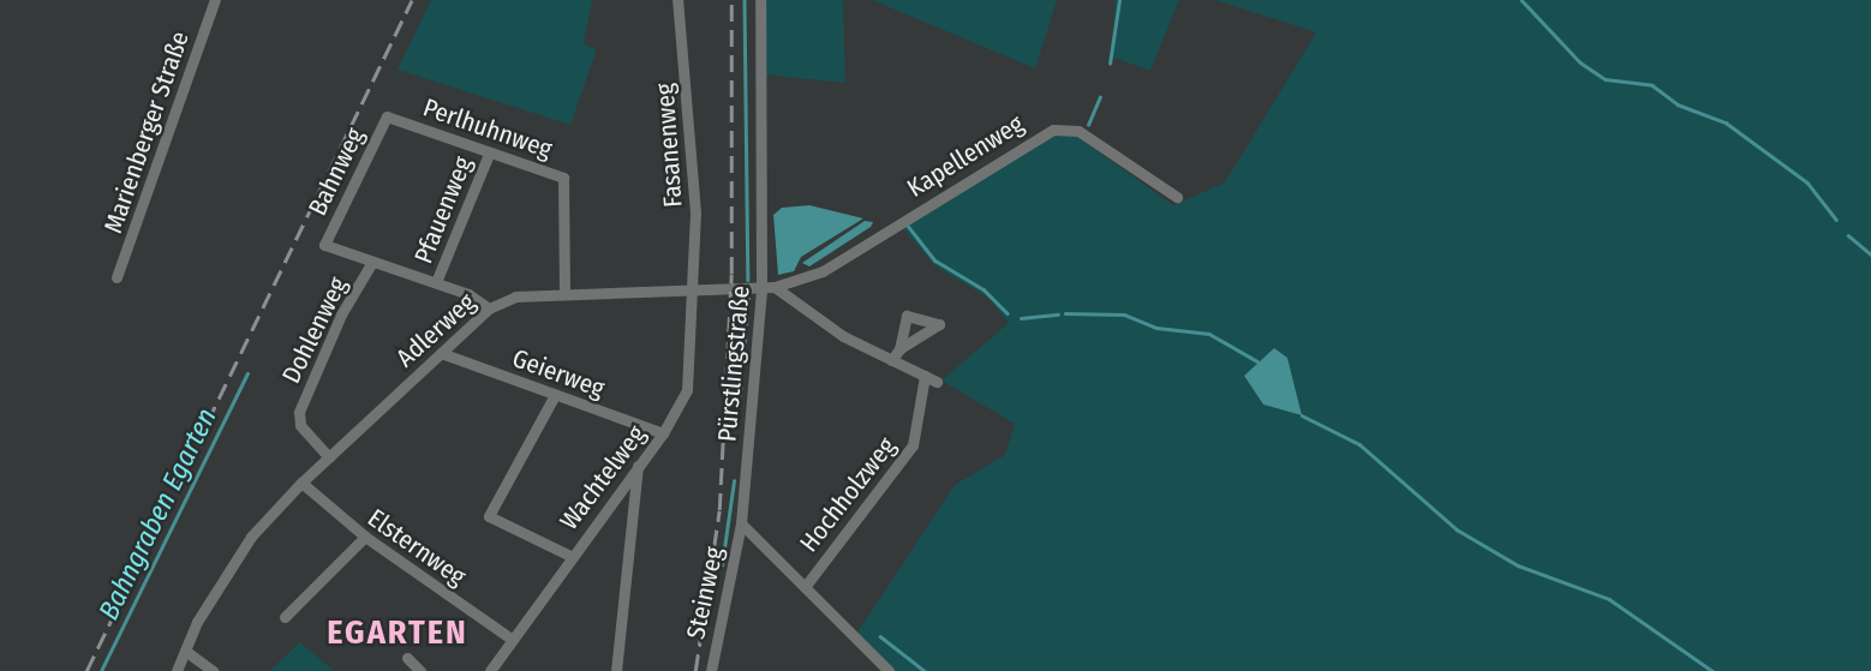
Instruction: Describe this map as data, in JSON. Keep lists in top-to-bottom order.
{
  "streets": {
    "street": [
      "Perlhuhnweg",
      "Marienberger Straße",
      "Fasanenweg",
      "Kapellenweg",
      "Bahnweg",
      "Pfauenweg",
      "Dohlenweg",
      "Adlerweg",
      "Pürstlingstraße",
      "Geierweg",
      "Wachtelweg",
      "Hochholzweg",
      "Elsternweg",
      "Steinweg"
    ]
  },
  "crossings": [
    ["Perlhuhnweg", "Bahnweg"],
    ["Perlhuhnweg", "Pfauenweg"],
    ["Perlhuhnweg", "Adlerweg"],
    ["Fasanenweg", "Adlerweg"],
    ["Fasanenweg", "Wachtelweg"],
    ["Kapellenweg", "Adlerweg"],
    ["Bahnweg", "Dohlenweg"],
    ["Dohlenweg", "Adlerweg"],
    ["Adlerweg", "Pürstlingstraße"],
    ["Adlerweg", "Geierweg"],
    ["Adlerweg", "Wachtelweg"],
    ["Adlerweg", "Elsternweg"],
    ["Pürstlingstraße", "Steinweg"],
    ["Geierweg", "Wachtelweg"],
    ["Wachtelweg", "Elsternweg"]
  ],
  "districts": ["EGARTEN"],
  "water": ["Bahngraben Egarten"]
}
